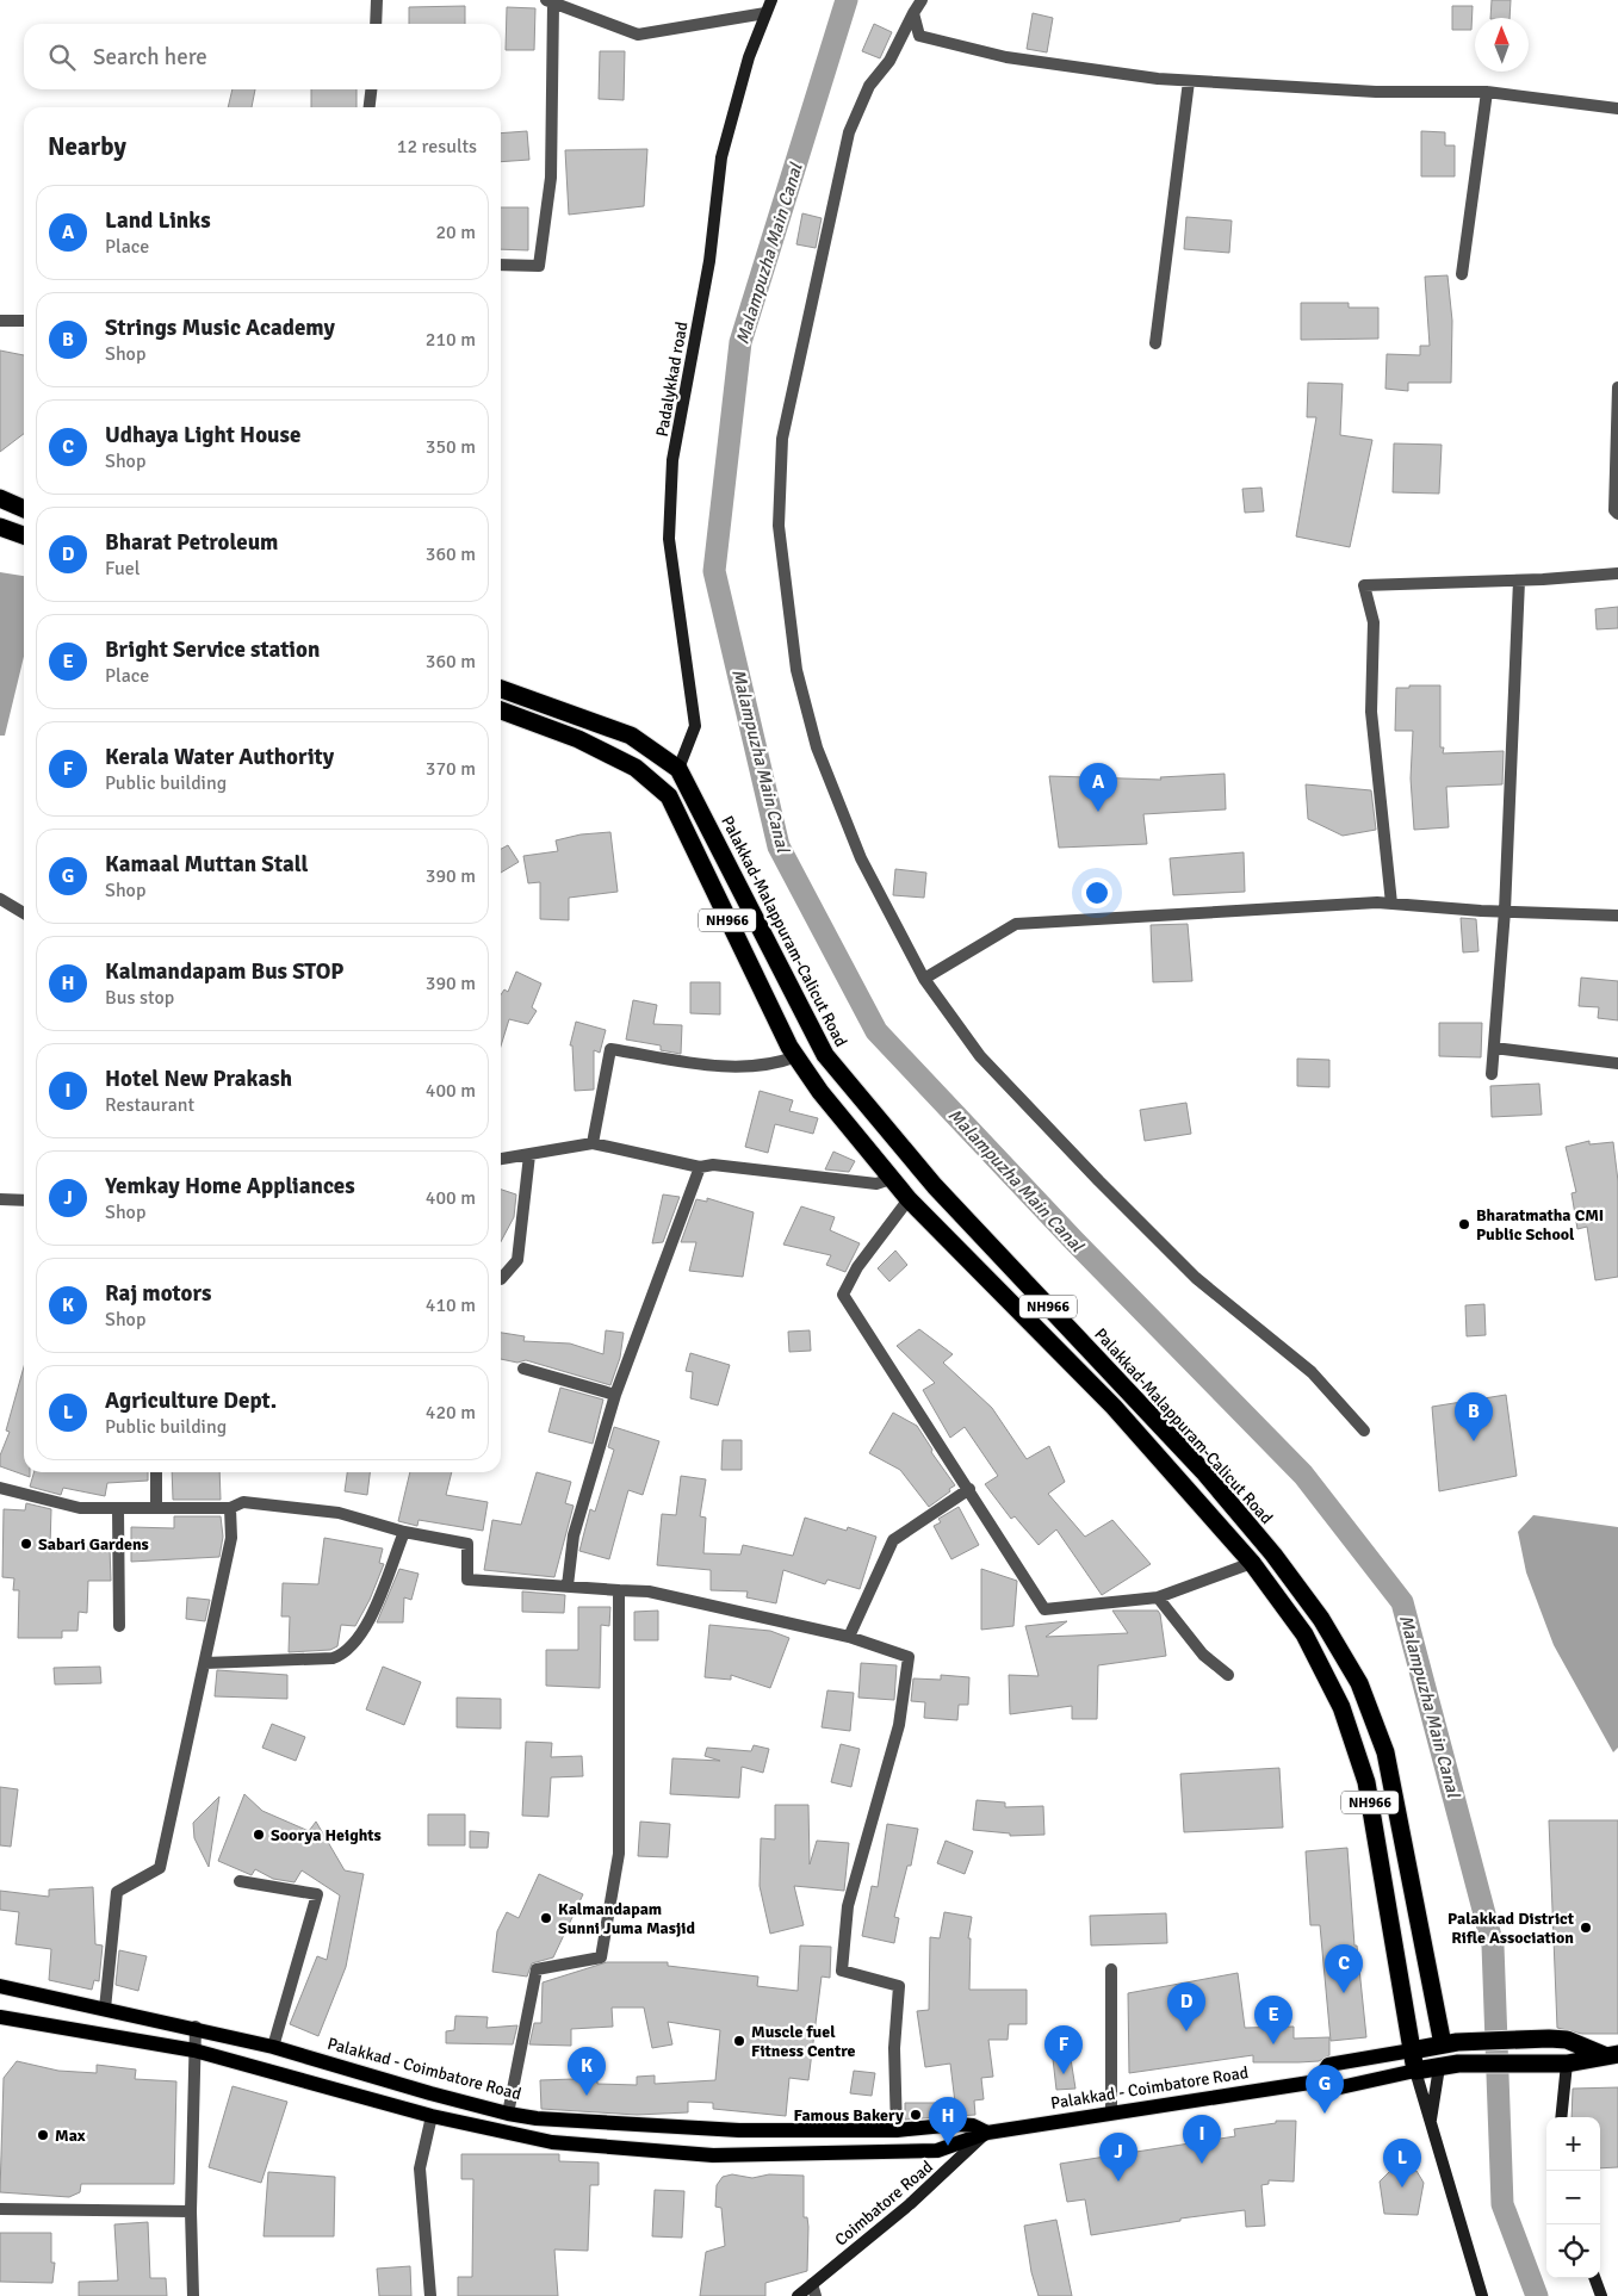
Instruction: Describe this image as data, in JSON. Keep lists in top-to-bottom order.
{
  "streets": {
    "highway": ["NH966", "Palakkad-Malappuram-Calicut Road", "Palakkad - Coimbatore Road"],
    "street": ["Padalykkad road", "Coimbatore Road"]
  },
  "crossings": [
    ["Padalykkad road", "Palakkad-Malappuram-Calicut Road"],
    ["NH966", "Palakkad - Coimbatore Road"],
    ["Palakkad-Malappuram-Calicut Road", "Palakkad - Coimbatore Road"],
    ["Palakkad - Coimbatore Road", "Coimbatore Road"]
  ],
  "water": ["Malampuzha Main Canal"],
  "places": [
    "Bharatmatha CMI Public School",
    "Sabari Gardens",
    "Soorya Heights",
    "Kalmandapam Sunni Juma Masjid",
    "Palakkad District Rifle Association",
    "Muscle fuel Fitness Centre",
    "Famous Bakery",
    "Max"
  ],
  "north": "top",
  "page": {
    "search": "Search here",
    "heading": ["Nearby", "12 results"],
    "list": [
      {
        "mark": "A",
        "name": "Land Links",
        "note": "Place",
        "value": "20 m"
      },
      {
        "mark": "B",
        "name": "Strings Music Academy",
        "note": "Shop",
        "value": "210 m"
      },
      {
        "mark": "C",
        "name": "Udhaya Light House",
        "note": "Shop",
        "value": "350 m"
      },
      {
        "mark": "D",
        "name": "Bharat Petroleum",
        "note": "Fuel",
        "value": "360 m"
      },
      {
        "mark": "E",
        "name": "Bright Service station",
        "note": "Place",
        "value": "360 m"
      },
      {
        "mark": "F",
        "name": "Kerala Water Authority",
        "note": "Public building",
        "value": "370 m"
      },
      {
        "mark": "G",
        "name": "Kamaal Muttan Stall",
        "note": "Shop",
        "value": "390 m"
      },
      {
        "mark": "H",
        "name": "Kalmandapam Bus STOP",
        "note": "Bus stop",
        "value": "390 m"
      },
      {
        "mark": "I",
        "name": "Hotel New Prakash",
        "note": "Restaurant",
        "value": "400 m"
      },
      {
        "mark": "J",
        "name": "Yemkay Home Appliances",
        "note": "Shop",
        "value": "400 m"
      },
      {
        "mark": "K",
        "name": "Raj motors",
        "note": "Shop",
        "value": "410 m"
      },
      {
        "mark": "L",
        "name": "Agriculture Dept.",
        "note": "Public building",
        "value": "420 m"
      }
    ],
    "pins": [
      "A",
      "B",
      "C",
      "D",
      "E",
      "F",
      "K",
      "G",
      "H",
      "I",
      "J",
      "L"
    ],
    "map_buttons": ["+", "−"]
  }
}
